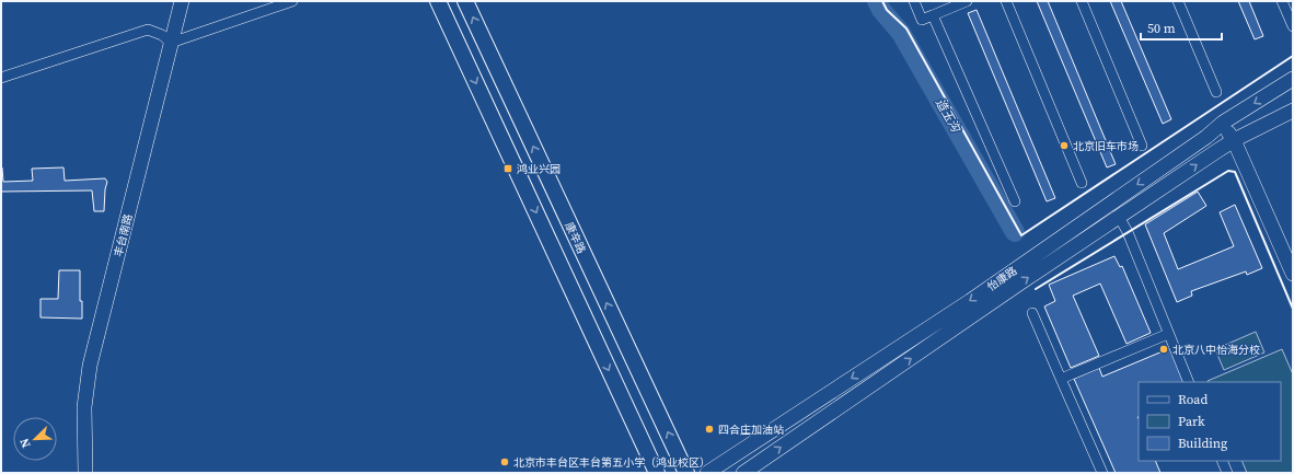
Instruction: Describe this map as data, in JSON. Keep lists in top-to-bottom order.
{
  "streets": {
    "main road": ["丰台南路", "康辛路", "怡康路"]
  },
  "water": ["造玉沟"],
  "places": {
    "other": [
      "北京旧车市场",
      "北京八中怡海分校",
      "四合庄加油站",
      "北京市丰台区丰台第五小学（鸿业校区）"
    ],
    "transit": ["鸿业兴园"]
  },
  "legend": ["Road", "Park", "Building"],
  "scale_bar": "50 m",
  "north": "bottom left"
}
